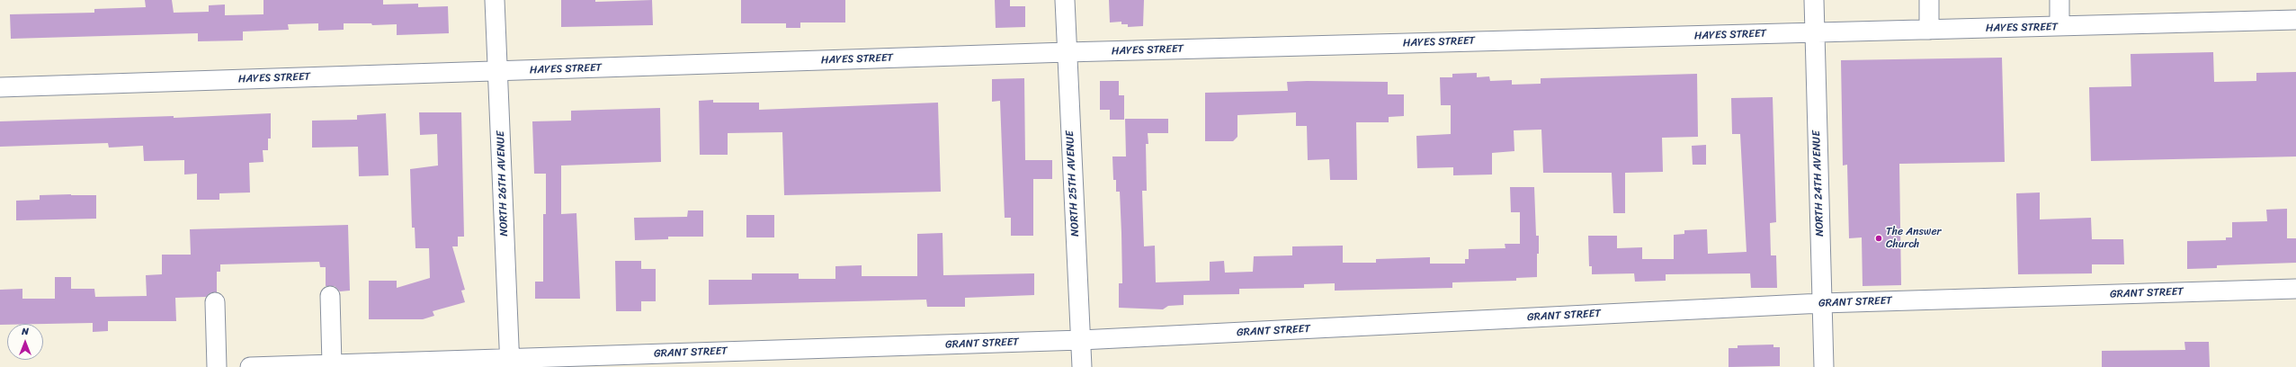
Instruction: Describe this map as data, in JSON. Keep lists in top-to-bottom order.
{
  "streets": {
    "street": [
      "HAYES STREET",
      "NORTH 26TH AVENUE",
      "NORTH 25TH AVENUE",
      "NORTH 24TH AVENUE",
      "GRANT STREET"
    ]
  },
  "crossings": [
    ["HAYES STREET", "NORTH 26TH AVENUE"],
    ["HAYES STREET", "NORTH 25TH AVENUE"],
    ["HAYES STREET", "NORTH 24TH AVENUE"],
    ["NORTH 26TH AVENUE", "GRANT STREET"],
    ["NORTH 25TH AVENUE", "GRANT STREET"],
    ["NORTH 24TH AVENUE", "GRANT STREET"]
  ],
  "places": ["The Answer Church"],
  "north": "top"
}
